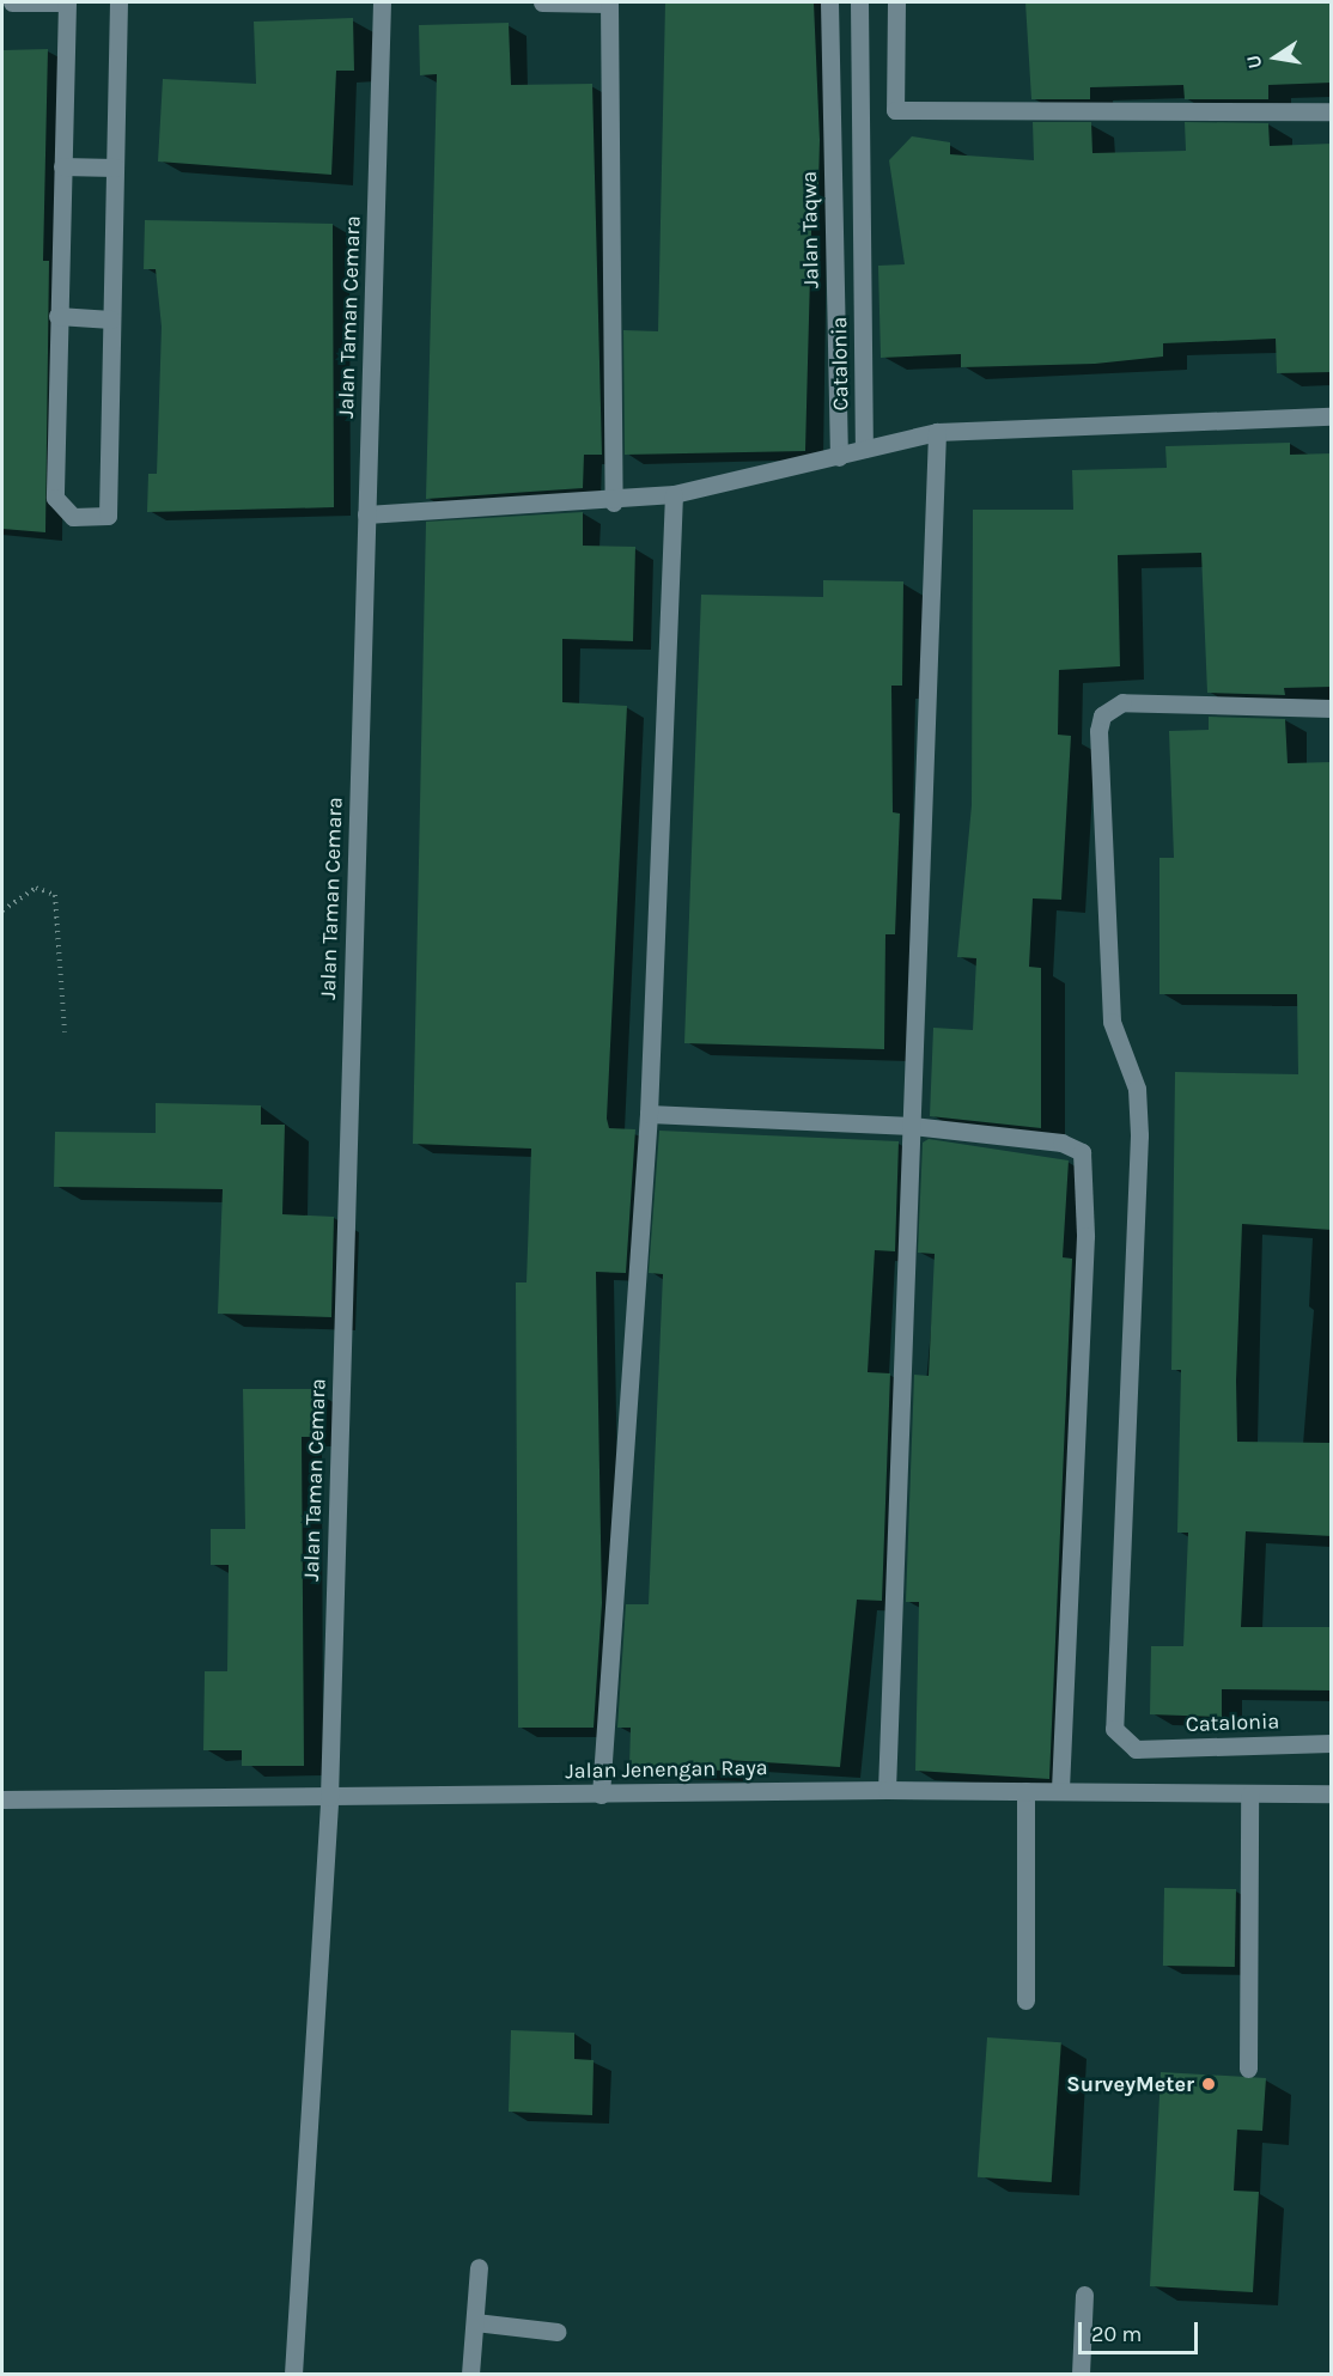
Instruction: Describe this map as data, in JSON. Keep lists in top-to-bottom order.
{
  "streets": {
    "street": [
      "Jalan Taqwa",
      "Jalan Taman Cemara",
      "Catalonia",
      "Jalan Jenengan Raya"
    ]
  },
  "crossings": [
    ["Jalan Taman Cemara", "Jalan Jenengan Raya"]
  ],
  "places": ["SurveyMeter"],
  "scale_bar": "20 m",
  "north": "left"
}
